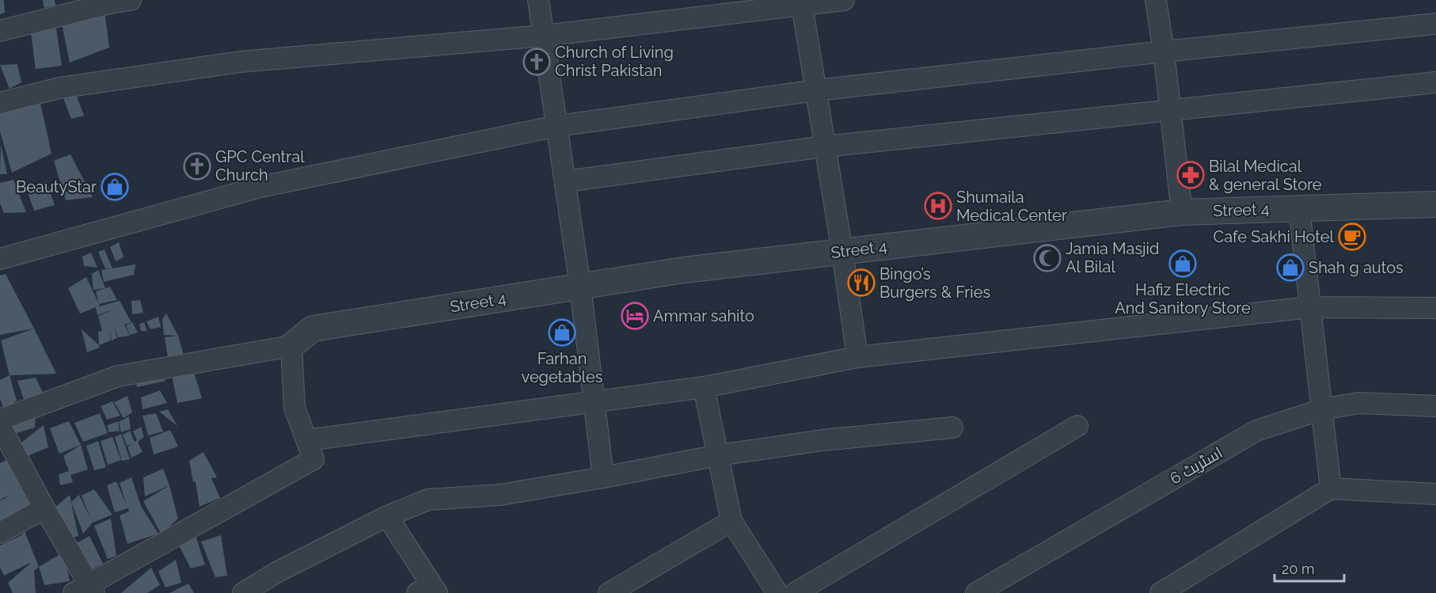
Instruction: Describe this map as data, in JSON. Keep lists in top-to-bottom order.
{
  "streets": {
    "street": ["Street 4", "اسٹریٹ 6"]
  },
  "places": {
    "church": ["Church of Living Christ Pakistan", "GPC Central Church"],
    "pharmacy": ["Bilal Medical & general Store"],
    "shop": [
      "BeautyStar",
      "Hafiz Electric And Sanitory Store",
      "Shah g autos",
      "Farhan vegetables"
    ],
    "hospital": ["Shumaila Medical Center"],
    "cafe": ["Cafe Sakhi Hotel"],
    "mosque": ["Jamia Masjid Al Bilal"],
    "restaurant": ["Bingo’s Burgers & Fries"],
    "hotel": ["Ammar sahito"]
  },
  "scale_bar": "20 m"
}
